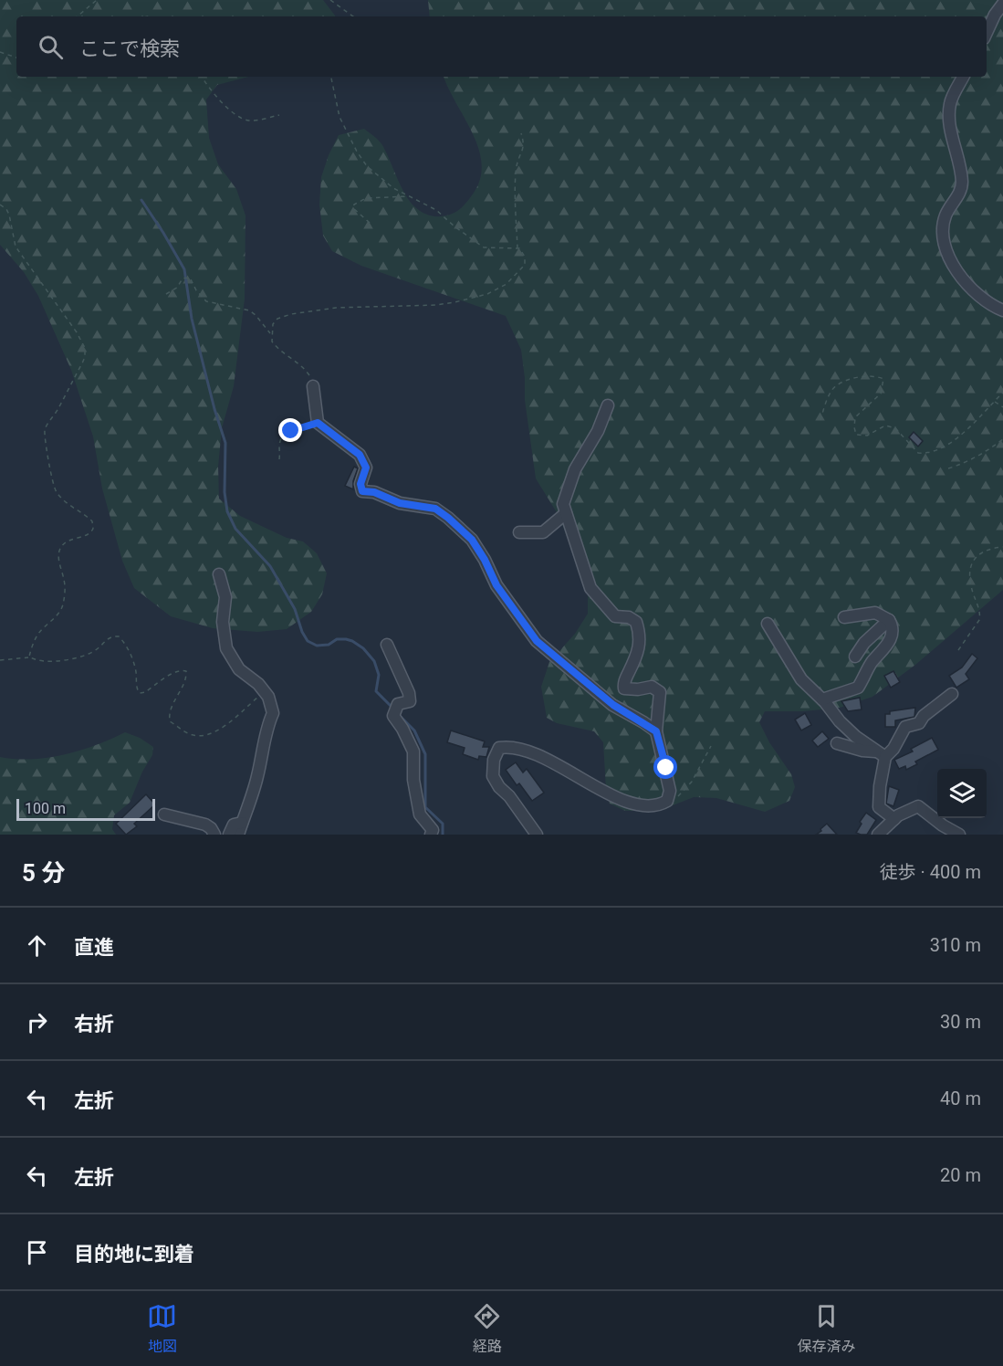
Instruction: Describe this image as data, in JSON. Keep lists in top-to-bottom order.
{
  "scale_bar": "100 m",
  "page": {
    "search": "ここで検索",
    "scale": "100 m",
    "heading": ["5 分", "徒歩 · 400 m"],
    "list": [
      ["直進", "310 m"],
      ["右折", "30 m"],
      ["左折", "40 m"],
      ["左折", "20 m"],
      "目的地に到着"
    ],
    "nav": ["地図", "経路", "保存済み"]
  }
}
